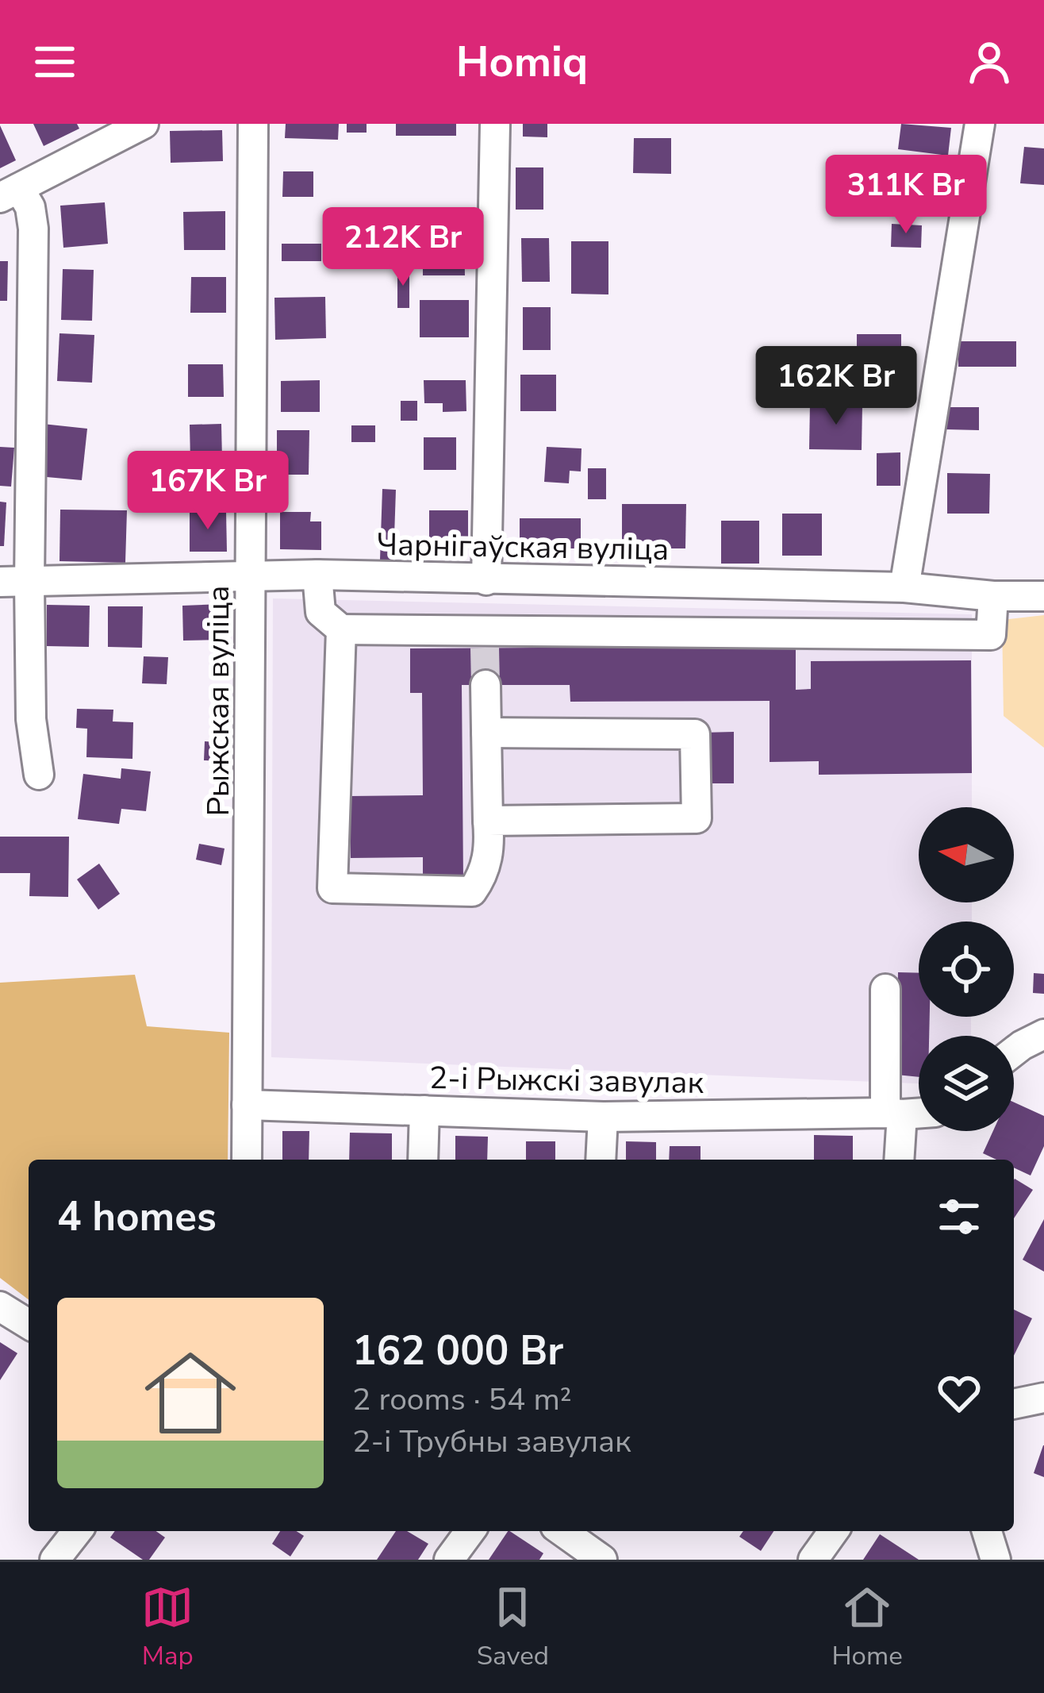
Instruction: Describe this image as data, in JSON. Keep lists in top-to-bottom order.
{
  "streets": {
    "street": ["Чарнігаўская вуліца", "Рыжская вуліца", "2-і Рыжскі завулак"]
  },
  "crossings": [
    ["Чарнігаўская вуліца", "Рыжская вуліца"],
    ["Рыжская вуліца", "2-і Рыжскі завулак"]
  ],
  "north": "left",
  "page": {
    "header": "Homiq",
    "price": [
      "311K Br",
      "212K Br",
      "162K Br",
      "167K Br"
    ],
    "heading": "4 homes",
    "list": [
      {
        "name": "162 000 Br",
        "note": "2 rooms · 54 m² · 2-і Трубны завулак"
      }
    ],
    "tabs": ["Map", "Saved", "Home"]
  }
}
